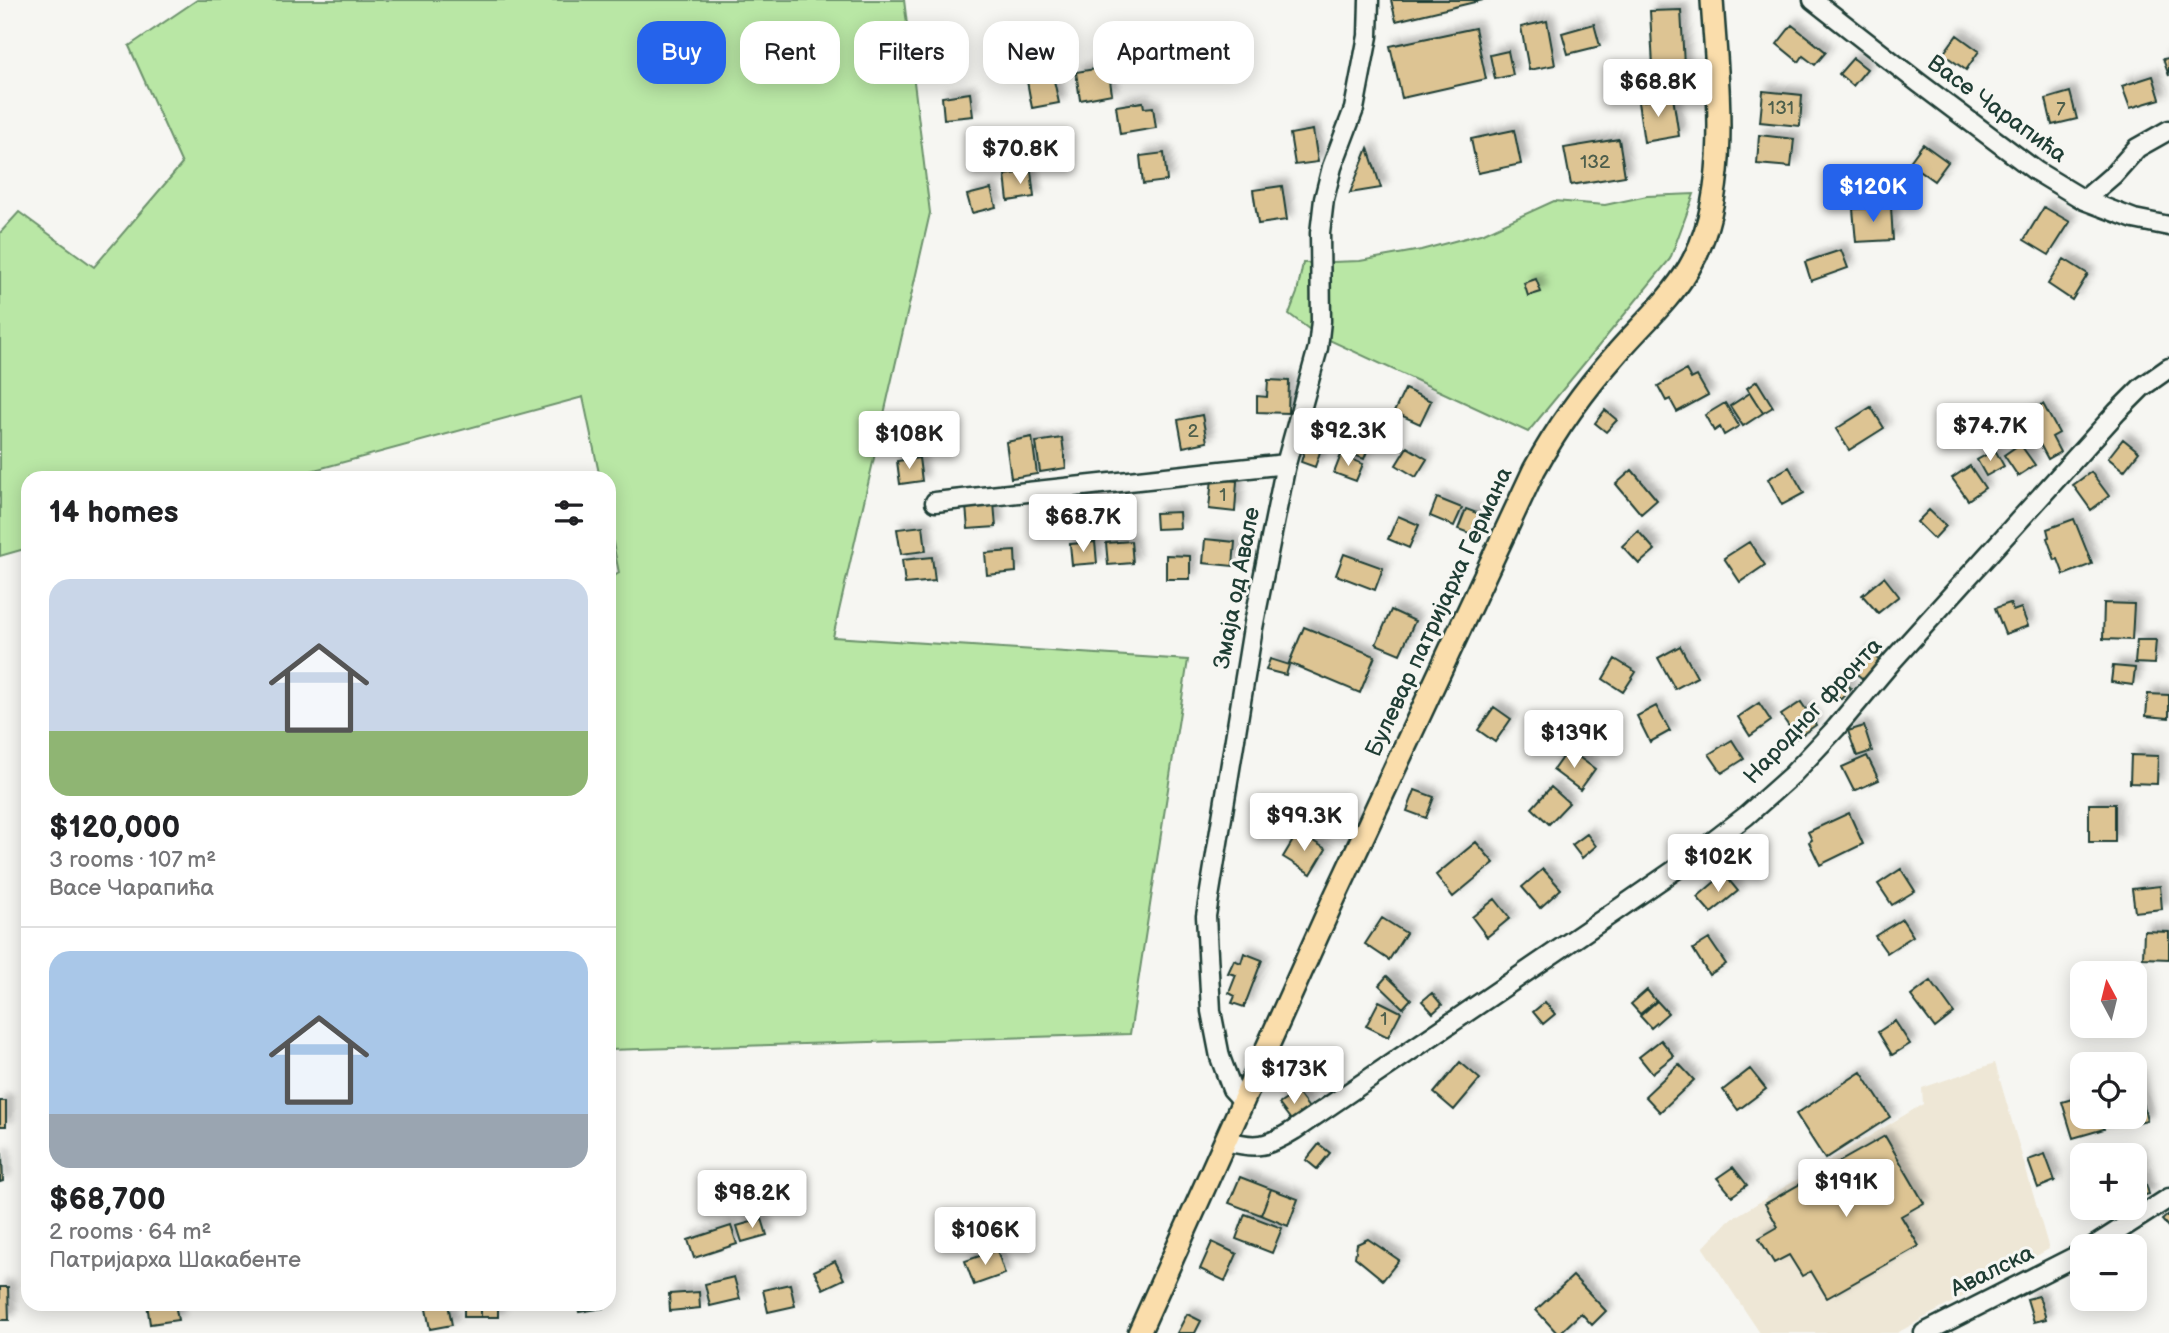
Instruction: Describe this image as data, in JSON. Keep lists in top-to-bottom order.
{
  "streets": {
    "main road": ["Булевар патријарха Германа"],
    "street": [
      "Васе Чарапића",
      "Змаја од Авале",
      "Народног фронта",
      "Авалска"
    ]
  },
  "crossings": [
    ["Змаја од Авале", "Булевар патријарха Германа"],
    ["Булевар патријарха Германа", "Народног фронта"]
  ],
  "house_numbers": [
    "131",
    "7",
    "132",
    "2",
    "1",
    "1"
  ],
  "north": "top",
  "page": {
    "chip": [
      "Buy",
      "Rent",
      "Filters",
      "New",
      "Apartment"
    ],
    "price": [
      "$68.8K",
      "$70.8K",
      "$120K",
      "$74.7K",
      "$92.3K",
      "$108K",
      "$68.7K",
      "$139K",
      "$99.3K",
      "$102K",
      "$173K",
      "$191K",
      "$98.2K",
      "$106K"
    ],
    "heading": "14 homes",
    "list": [
      {
        "name": "$120,000",
        "note": "3 rooms · 107 m² · Васе Чарапића"
      },
      {
        "name": "$68,700",
        "note": "2 rooms · 64 m² · Патријарха Шакабенте"
      }
    ],
    "map_buttons": ["+", "−"]
  }
}
